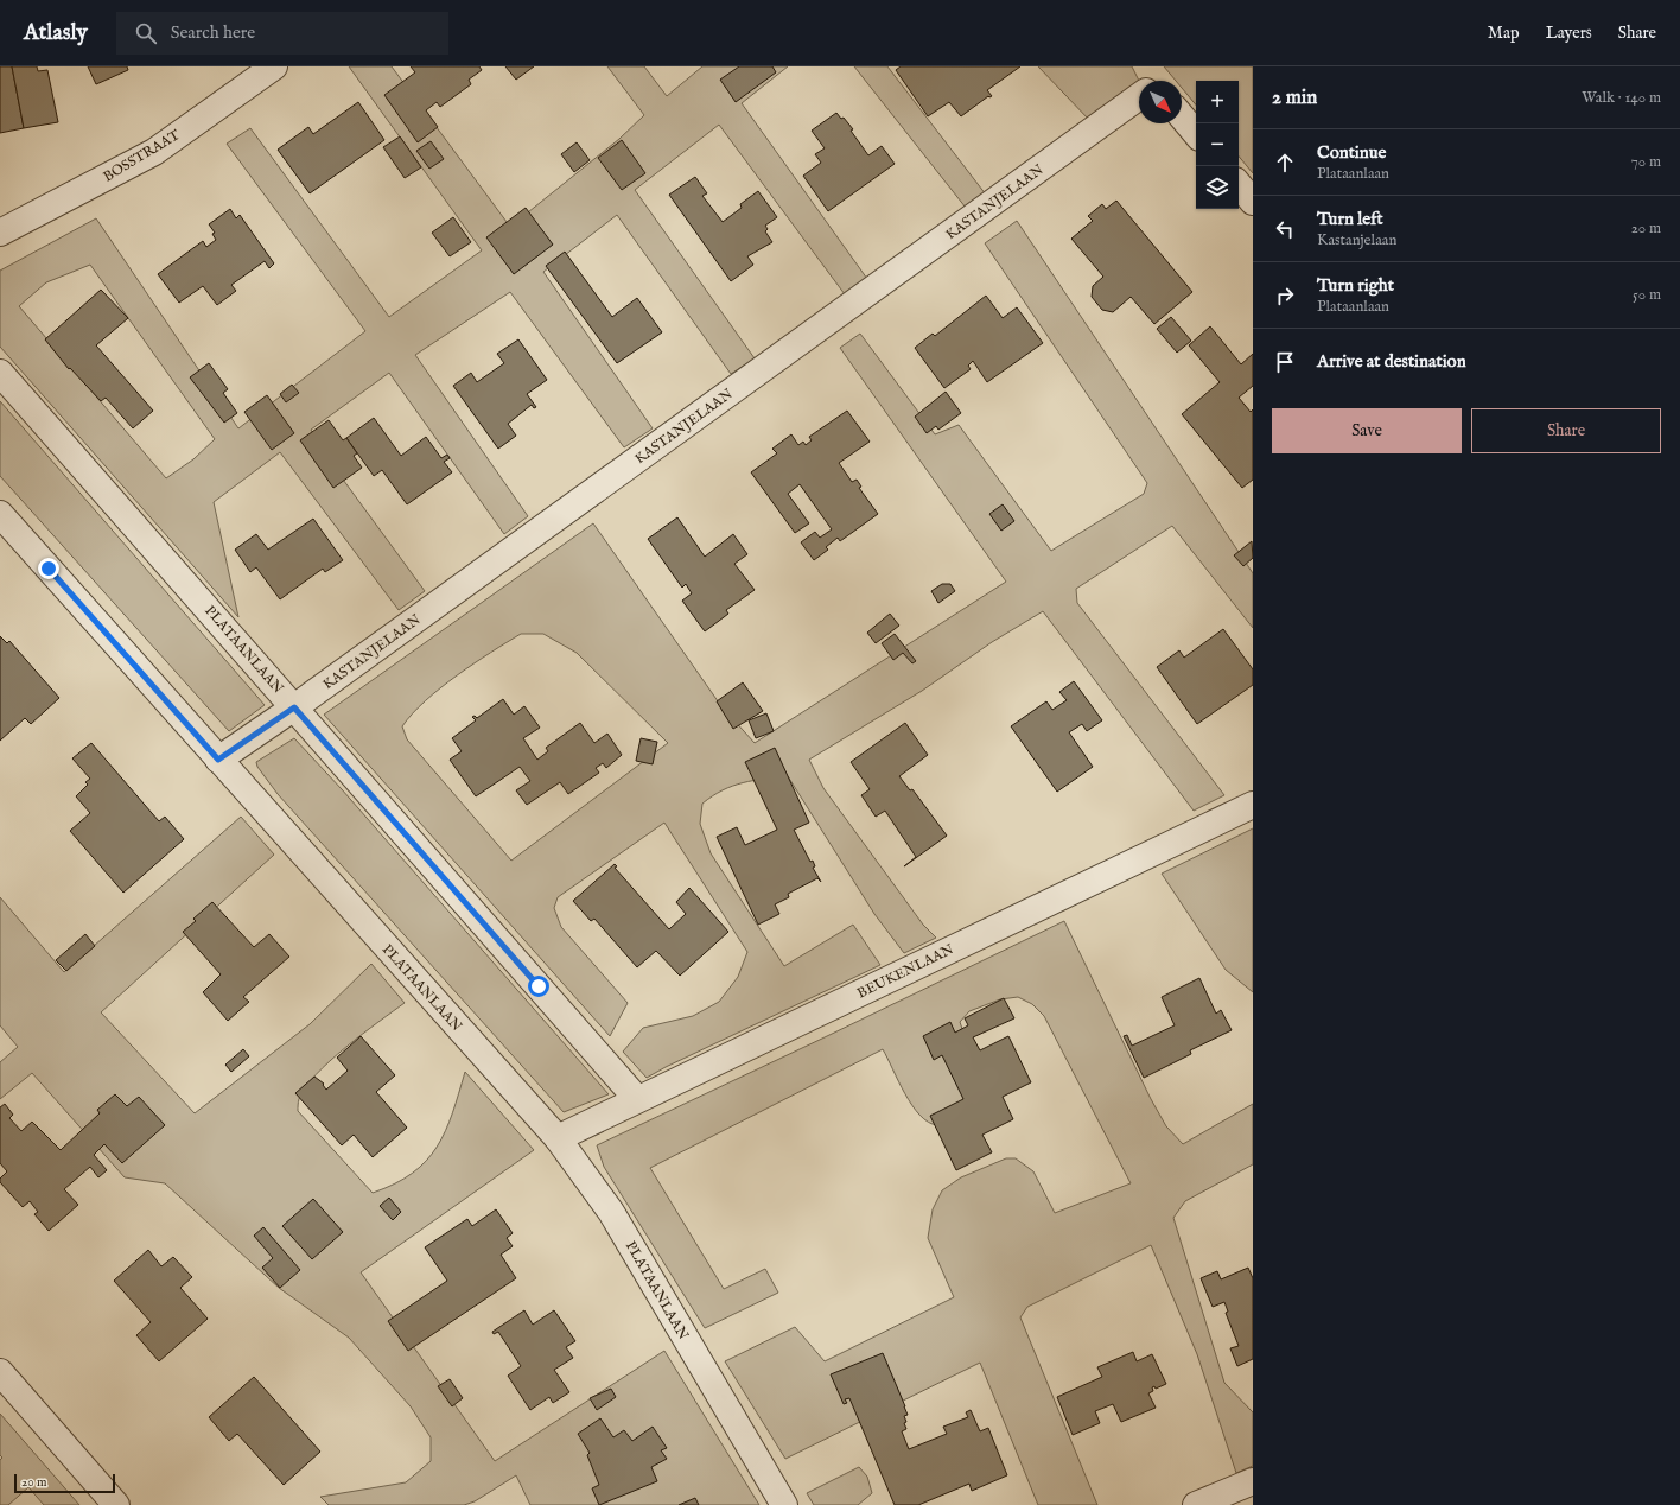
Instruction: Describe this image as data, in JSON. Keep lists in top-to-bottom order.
{
  "streets": {
    "street": [
      "BOSSTRAAT",
      "KASTANJELAAN",
      "PLATAANLAAN",
      "BEUKENLAAN"
    ]
  },
  "crossings": [
    ["KASTANJELAAN", "PLATAANLAAN"],
    ["PLATAANLAAN", "BEUKENLAAN"]
  ],
  "scale_bar": "20 m",
  "north": "bottom right",
  "page": {
    "header": "Atlasly",
    "search": "Search here",
    "nav": ["Map", "Layers", "Share"],
    "heading": ["2 min", "Walk · 140 m"],
    "map_buttons": ["+", "−"],
    "list": [
      ["Continue", "Plataanlaan", "70 m"],
      ["Turn left", "Kastanjelaan", "20 m"],
      ["Turn right", "Plataanlaan", "50 m"],
      "Arrive at destination"
    ],
    "buttons": ["Save", "Share"],
    "scale": "20 m"
  }
}
